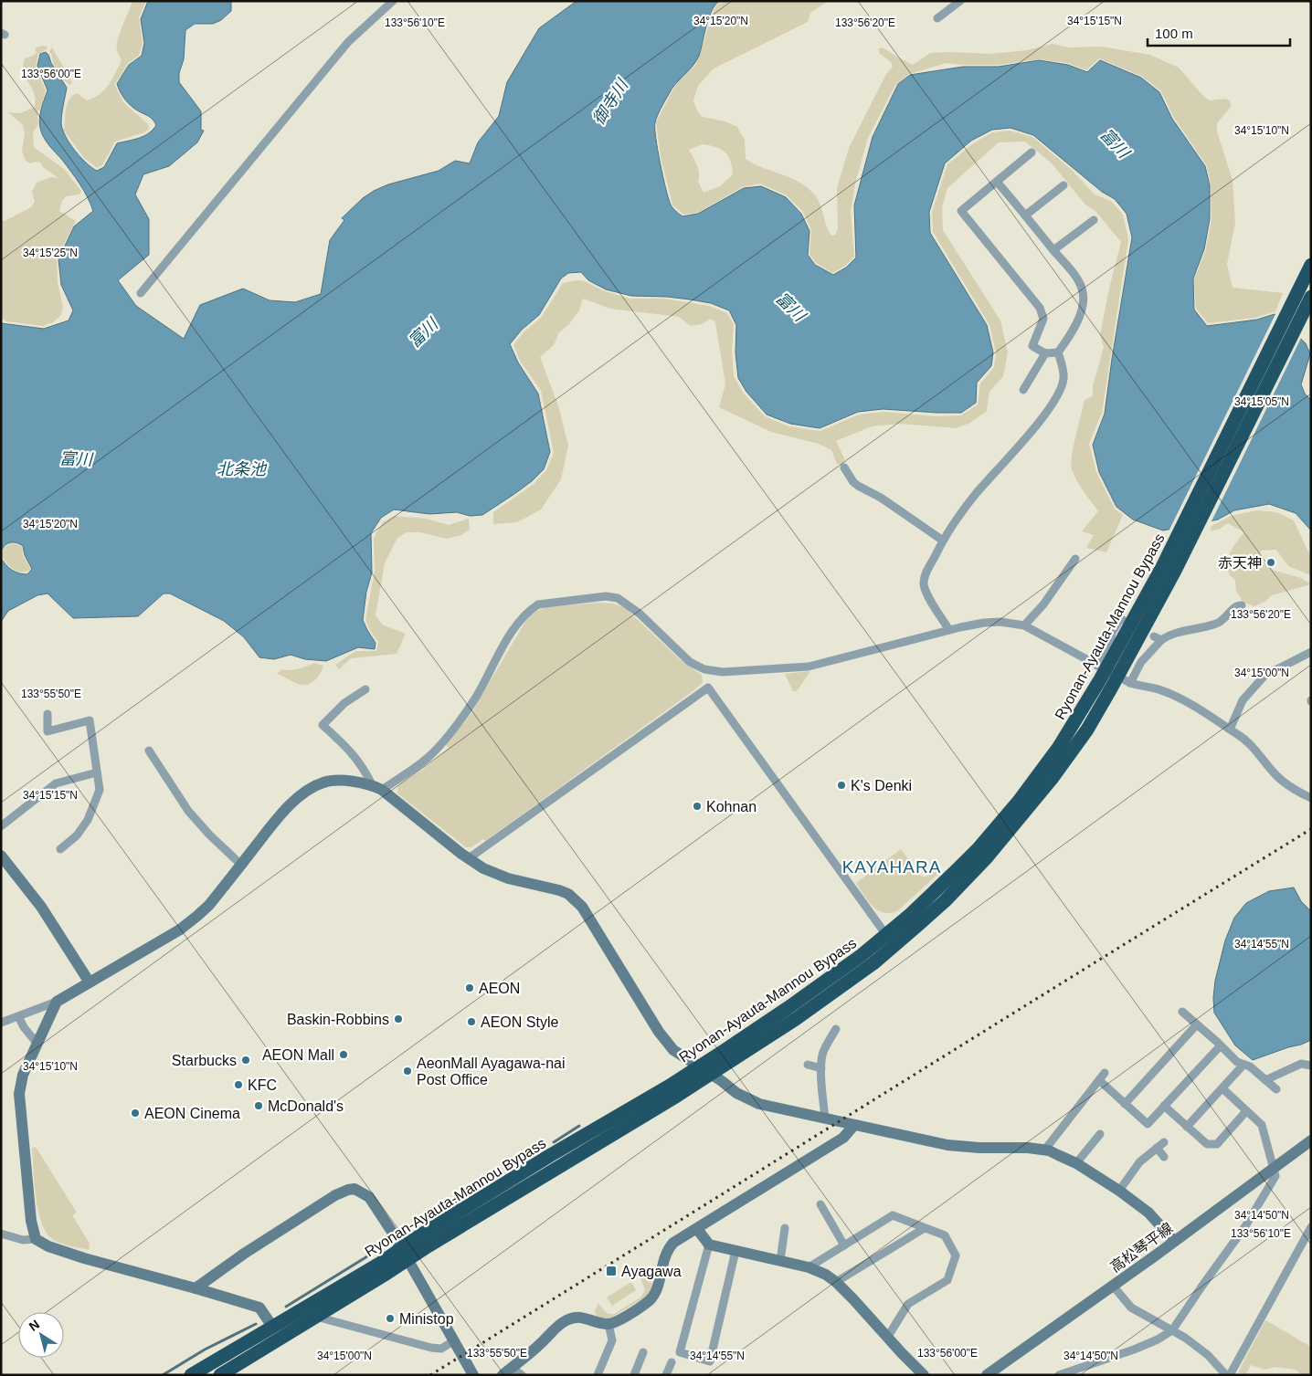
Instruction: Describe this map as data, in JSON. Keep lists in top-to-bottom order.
{
  "streets": {
    "highway": ["Ryonan-Ayauta-Mannou Bypass"],
    "street": ["高松琴平線"]
  },
  "districts": ["KAYAHARA"],
  "water": ["御寺川", "富川", "北条池"],
  "places": {
    "other": [
      "赤天神",
      "K's Denki",
      "Kohnan",
      "AEON",
      "Baskin-Robbins",
      "AEON Style",
      "AEON Mall",
      "Starbucks",
      "AeonMall Ayagawa-nai Post Office",
      "KFC",
      "McDonald's",
      "AEON Cinema",
      "Ministop"
    ],
    "transit": ["Ayagawa"]
  },
  "scale_bar": "100 m",
  "north": "top left",
  "coordinates": [
    "34°15'20\"N",
    "34°15'15\"N",
    "133°56'10\"E",
    "133°56'20\"E",
    "133°56'00\"E",
    "34°15'10\"N",
    "34°15'25\"N",
    "34°15'05\"N",
    "34°15'00\"N",
    "133°55'50\"E",
    "34°14'55\"N",
    "34°14'50\"N"
  ]
}
